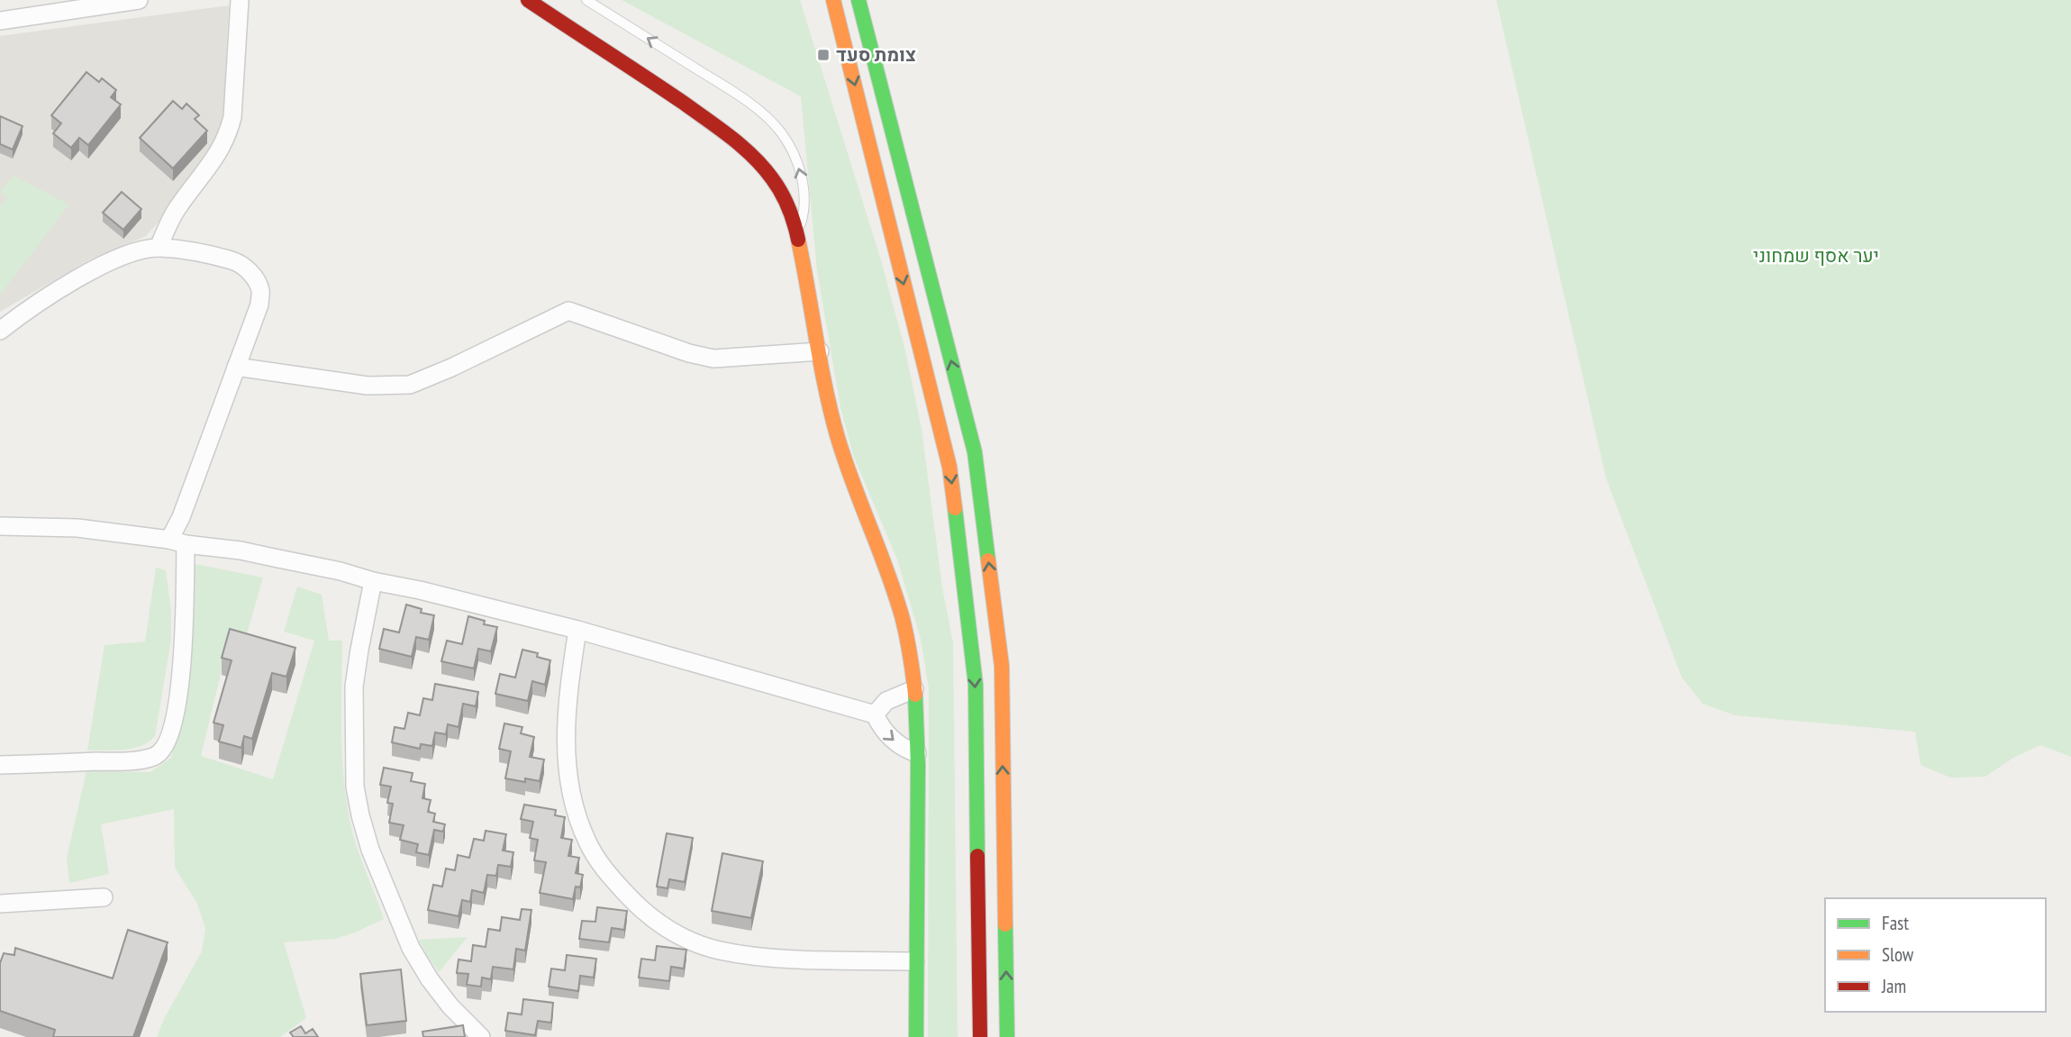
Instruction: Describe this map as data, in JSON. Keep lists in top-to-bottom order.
{
  "parks": ["יער אסף שמחוני"],
  "places": {
    "transit": ["צומת סעד"]
  },
  "legend": ["Fast", "Slow", "Jam"]
}
